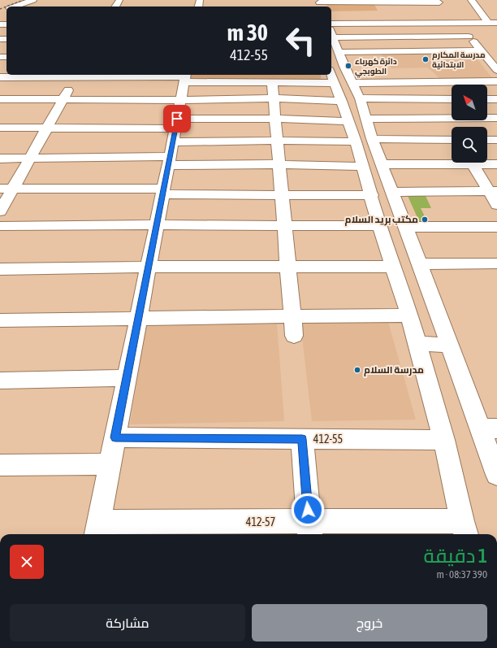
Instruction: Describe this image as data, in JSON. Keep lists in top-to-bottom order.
{
  "streets": {
    "street": ["412-55", "412-57"]
  },
  "places": [
    "مدرسة المكارم الابتدائية",
    "دائرة كهرباء الطوبجي",
    "مكتب بريد السلام",
    "مدرسة السلام"
  ],
  "north": "top left",
  "page": {
    "turn": ["30 m", "412-55"],
    "heading": ["1 دقيقة", "390 m · 08:37"],
    "buttons": ["خروج", "مشاركة"]
  }
}
